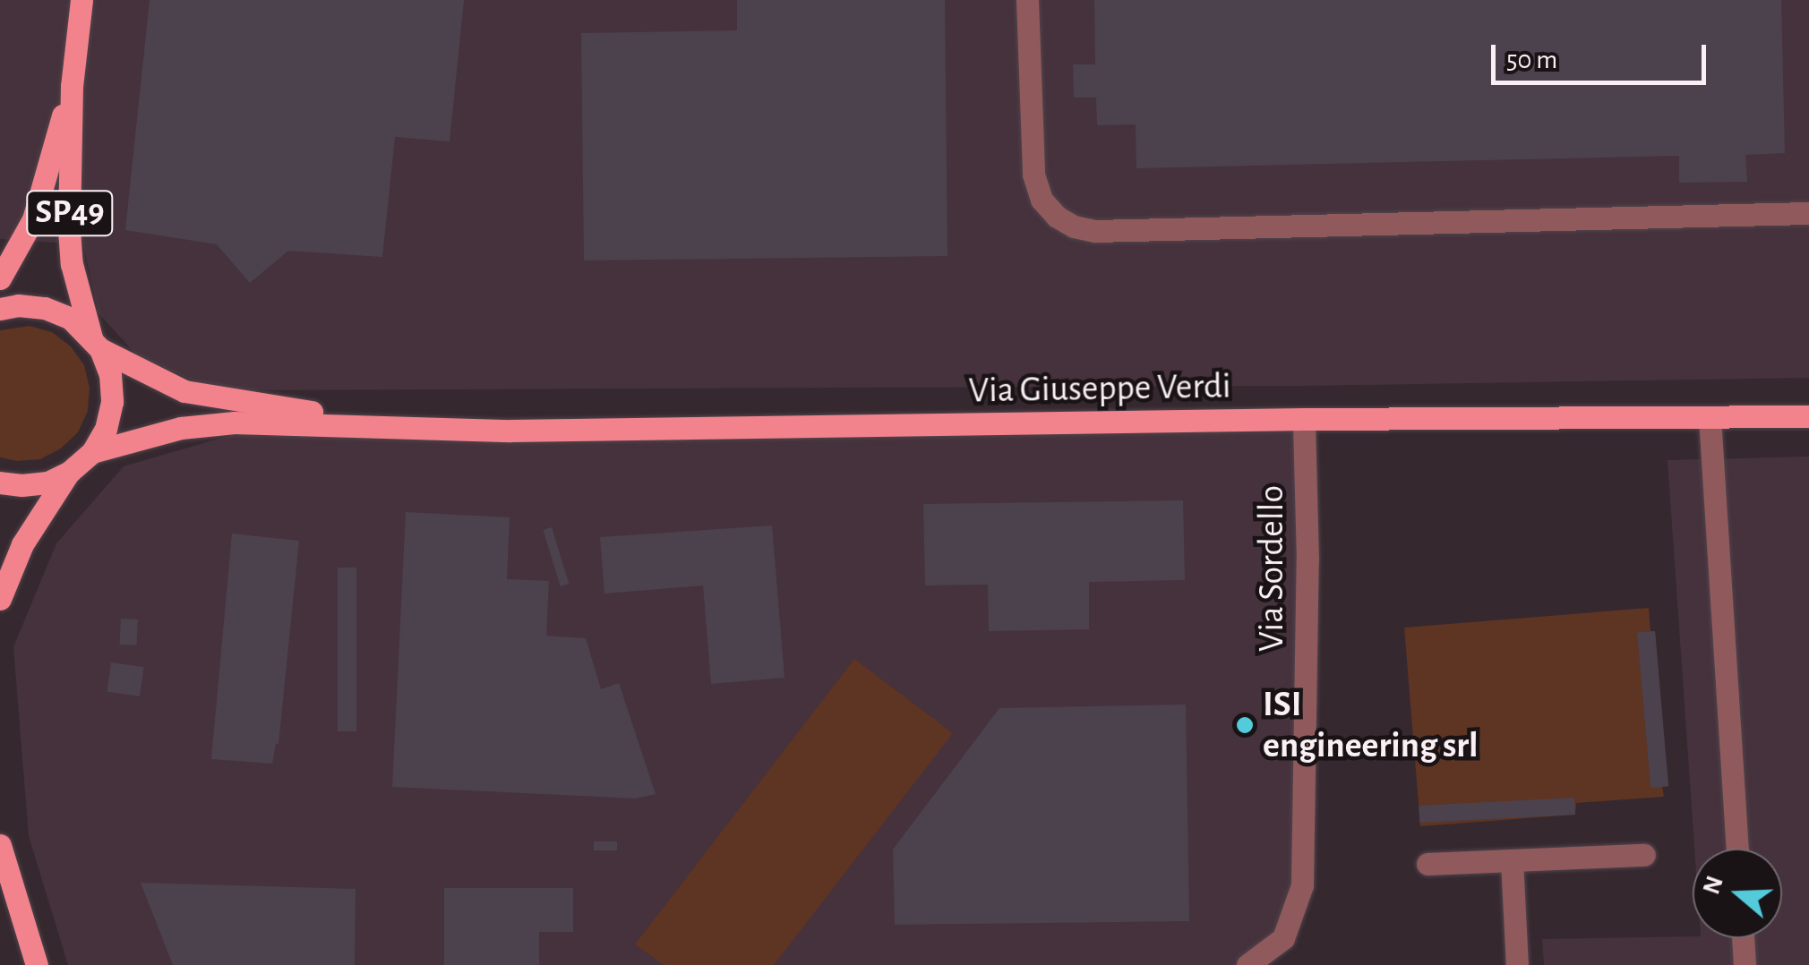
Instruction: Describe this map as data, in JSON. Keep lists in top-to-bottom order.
{
  "streets": {
    "main road": ["SP49", "Via Giuseppe Verdi"],
    "lane": ["Via Sordello"]
  },
  "crossings": [
    ["SP49", "Via Giuseppe Verdi"],
    ["Via Giuseppe Verdi", "Via Sordello"]
  ],
  "places": ["ISI engineering srl"],
  "scale_bar": "50 m",
  "north": "left"
}
